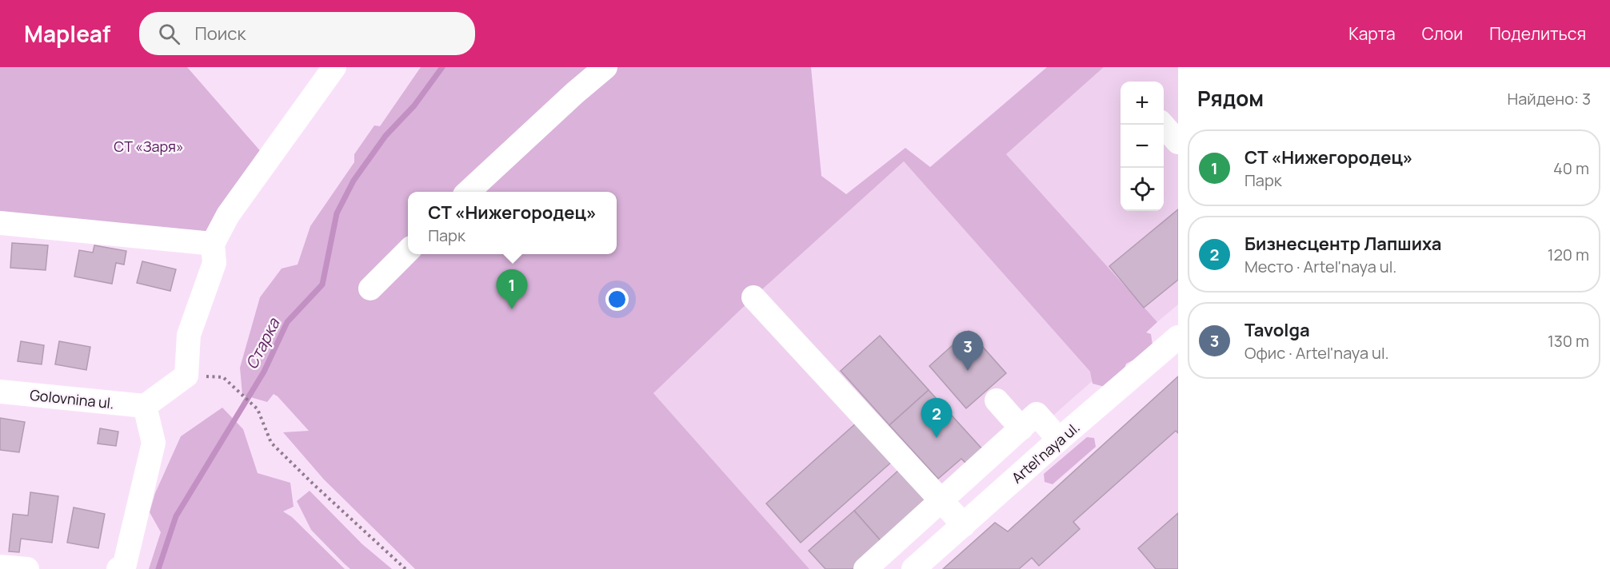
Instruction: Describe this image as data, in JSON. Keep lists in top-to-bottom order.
{
  "streets": {
    "street": ["Golovnina ul.", "Artel'naya ul."]
  },
  "water": ["Старка"],
  "parks": ["СТ «Заря»"],
  "page": {
    "header": "Mapleaf",
    "search": "Поиск",
    "nav": ["Карта", "Слои", "Поделиться"],
    "heading": ["Рядом", "Найдено: 3"],
    "map_buttons": ["+", "−"],
    "list": [
      {
        "mark": "1",
        "name": "СТ «Нижегородец»",
        "note": "Парк",
        "value": "40 m"
      },
      {
        "mark": "2",
        "name": "Бизнесцентр Лапшиха",
        "note": "Место · Artel'naya ul.",
        "value": "120 m"
      },
      {
        "mark": "3",
        "name": "Tavolga",
        "note": "Офис · Artel'naya ul.",
        "value": "130 m"
      }
    ],
    "popup": ["СТ «Нижегородец»", "Парк"],
    "pins": ["1", "3", "2"]
  }
}
